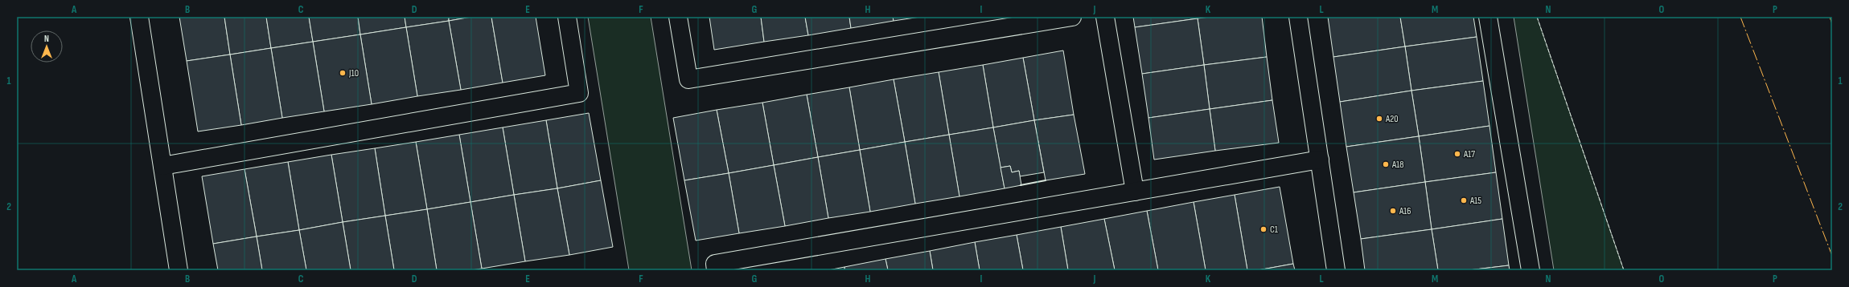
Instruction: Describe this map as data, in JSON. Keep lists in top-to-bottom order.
{
  "places": [
    "J10",
    "A20",
    "A17",
    "A18",
    "A15",
    "A16",
    "C1"
  ],
  "north": "top",
  "grid": {
    "columns": [
      "A",
      "B",
      "C",
      "D",
      "E",
      "F",
      "G",
      "H",
      "I",
      "J",
      "K",
      "L",
      "M",
      "N",
      "O",
      "P"
    ],
    "rows": ["1", "2"]
  }
}
